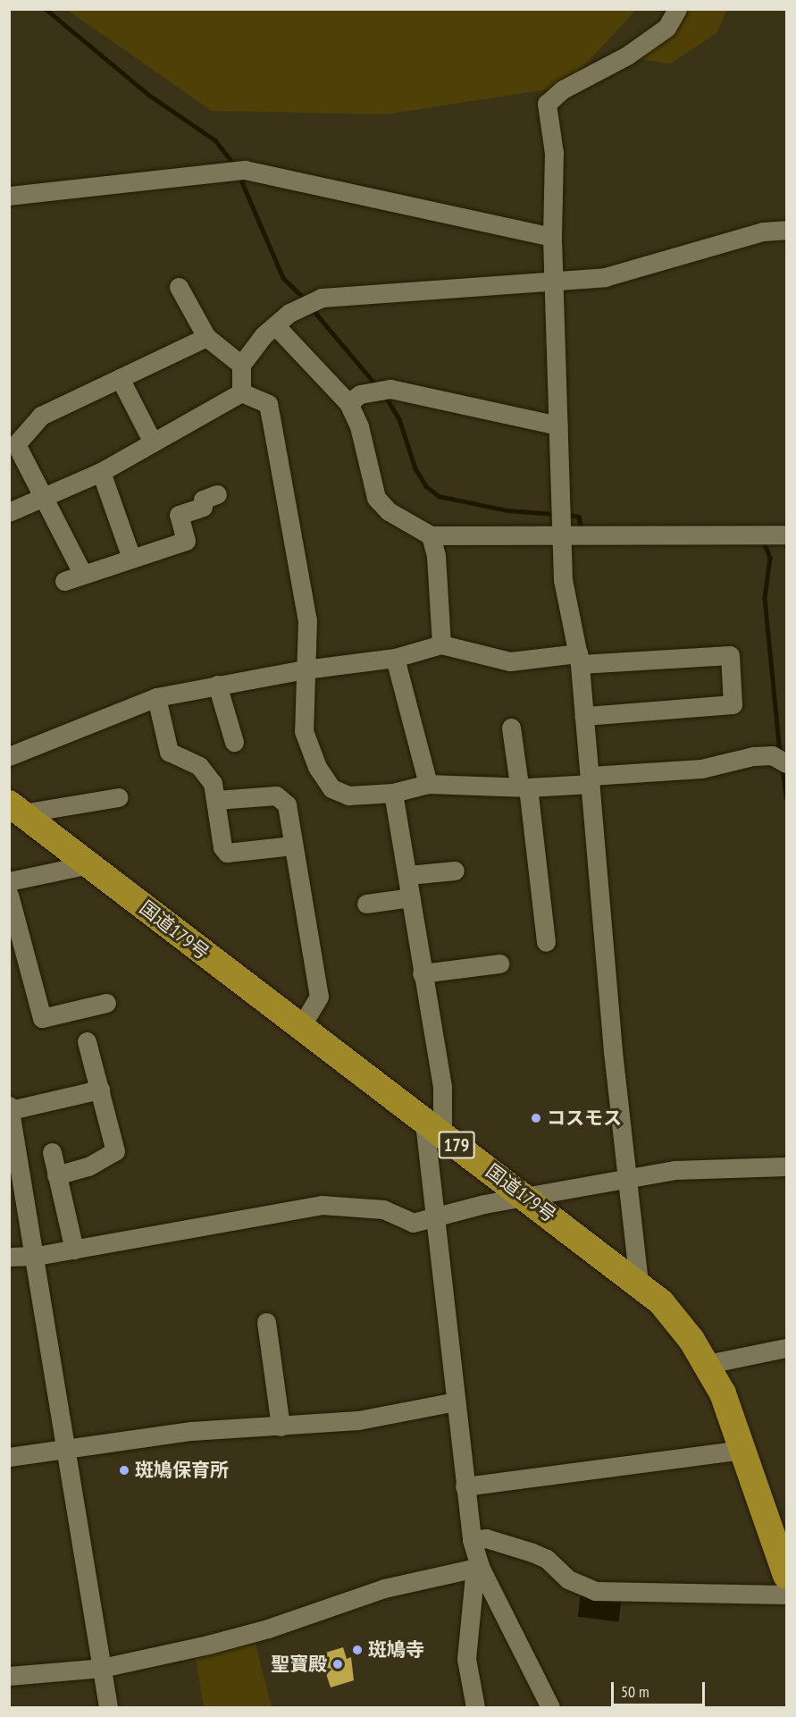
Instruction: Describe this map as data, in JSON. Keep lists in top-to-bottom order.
{
  "streets": {
    "highway": ["国道179号", "179"]
  },
  "places": [
    "コスモス",
    "斑鳩保育所",
    "斑鳩寺",
    "聖寶殿"
  ],
  "scale_bar": "50 m"
}
